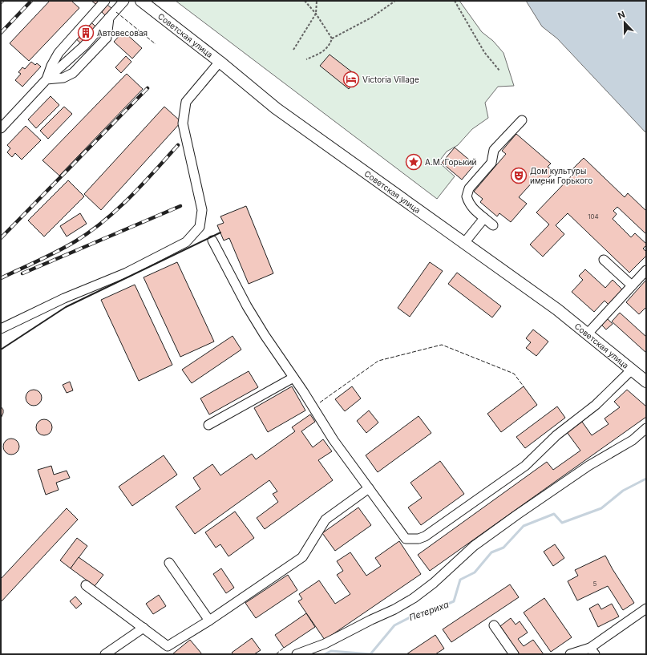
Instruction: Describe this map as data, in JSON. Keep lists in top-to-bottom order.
{
  "streets": {
    "main road": ["Советская улица"]
  },
  "water": ["Петериха"],
  "places": {
    "building": ["Автовесовая"],
    "hotel": ["Victoria Village"],
    "place": ["А.М. Горький"],
    "theatre": ["Дом культуры имени Горького"]
  },
  "house_numbers": ["104", "5"],
  "north": "top"
}
